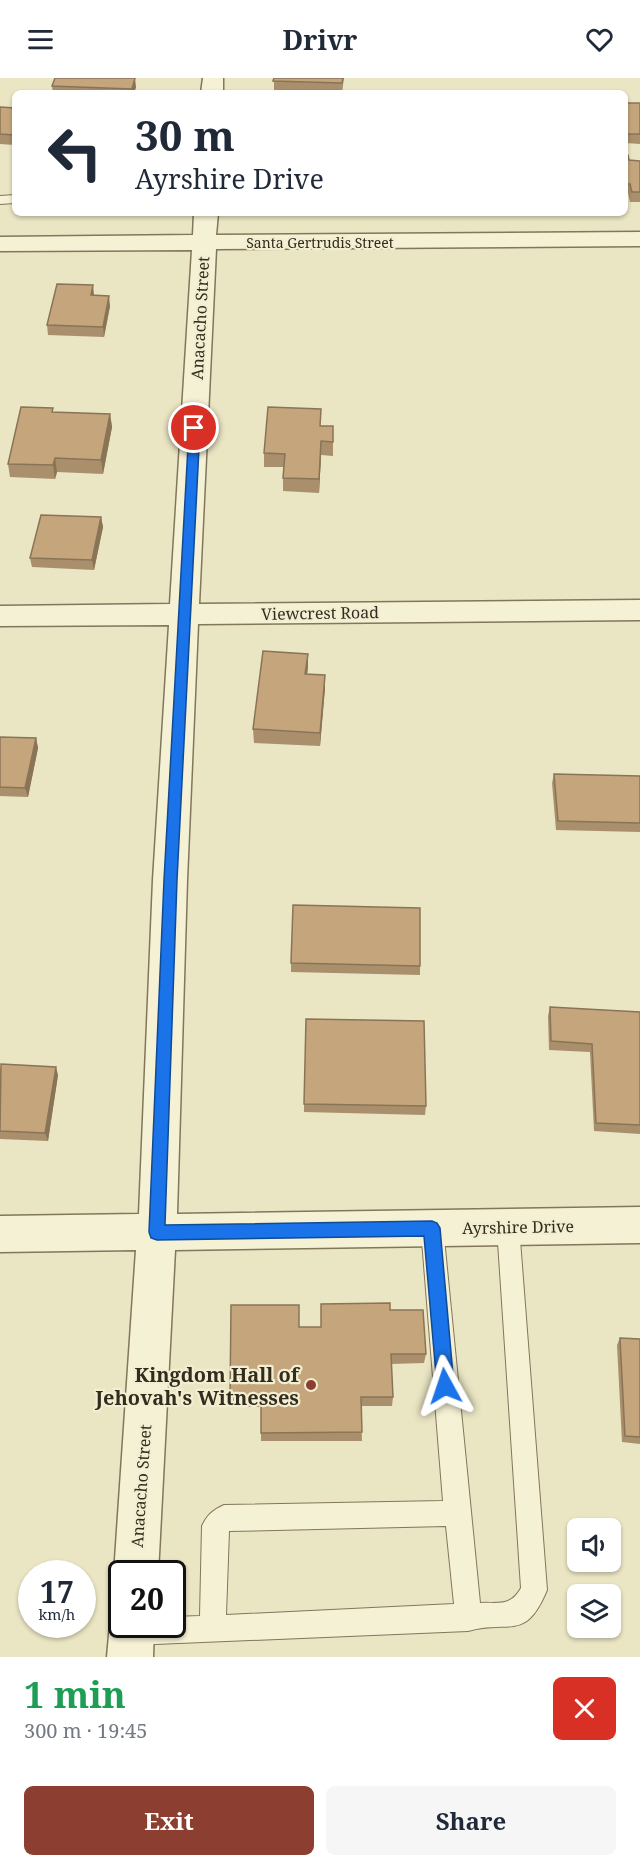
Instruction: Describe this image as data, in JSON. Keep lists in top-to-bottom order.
{
  "streets": {
    "street": [
      "Santa Gertrudis Street",
      "Anacacho Street",
      "Viewcrest Road",
      "Ayrshire Drive"
    ]
  },
  "crossings": [
    ["Santa Gertrudis Street", "Anacacho Street"],
    ["Anacacho Street", "Viewcrest Road"],
    ["Anacacho Street", "Ayrshire Drive"]
  ],
  "places": ["Kingdom Hall of Jehovah's Witnesses"],
  "page": {
    "header": "Drivr",
    "turn": ["30 m", "Ayrshire Drive"],
    "speed": "17 km/h",
    "limit": "20",
    "heading": ["1 min", "300 m · 19:45"],
    "buttons": ["Exit", "Share"]
  }
}
